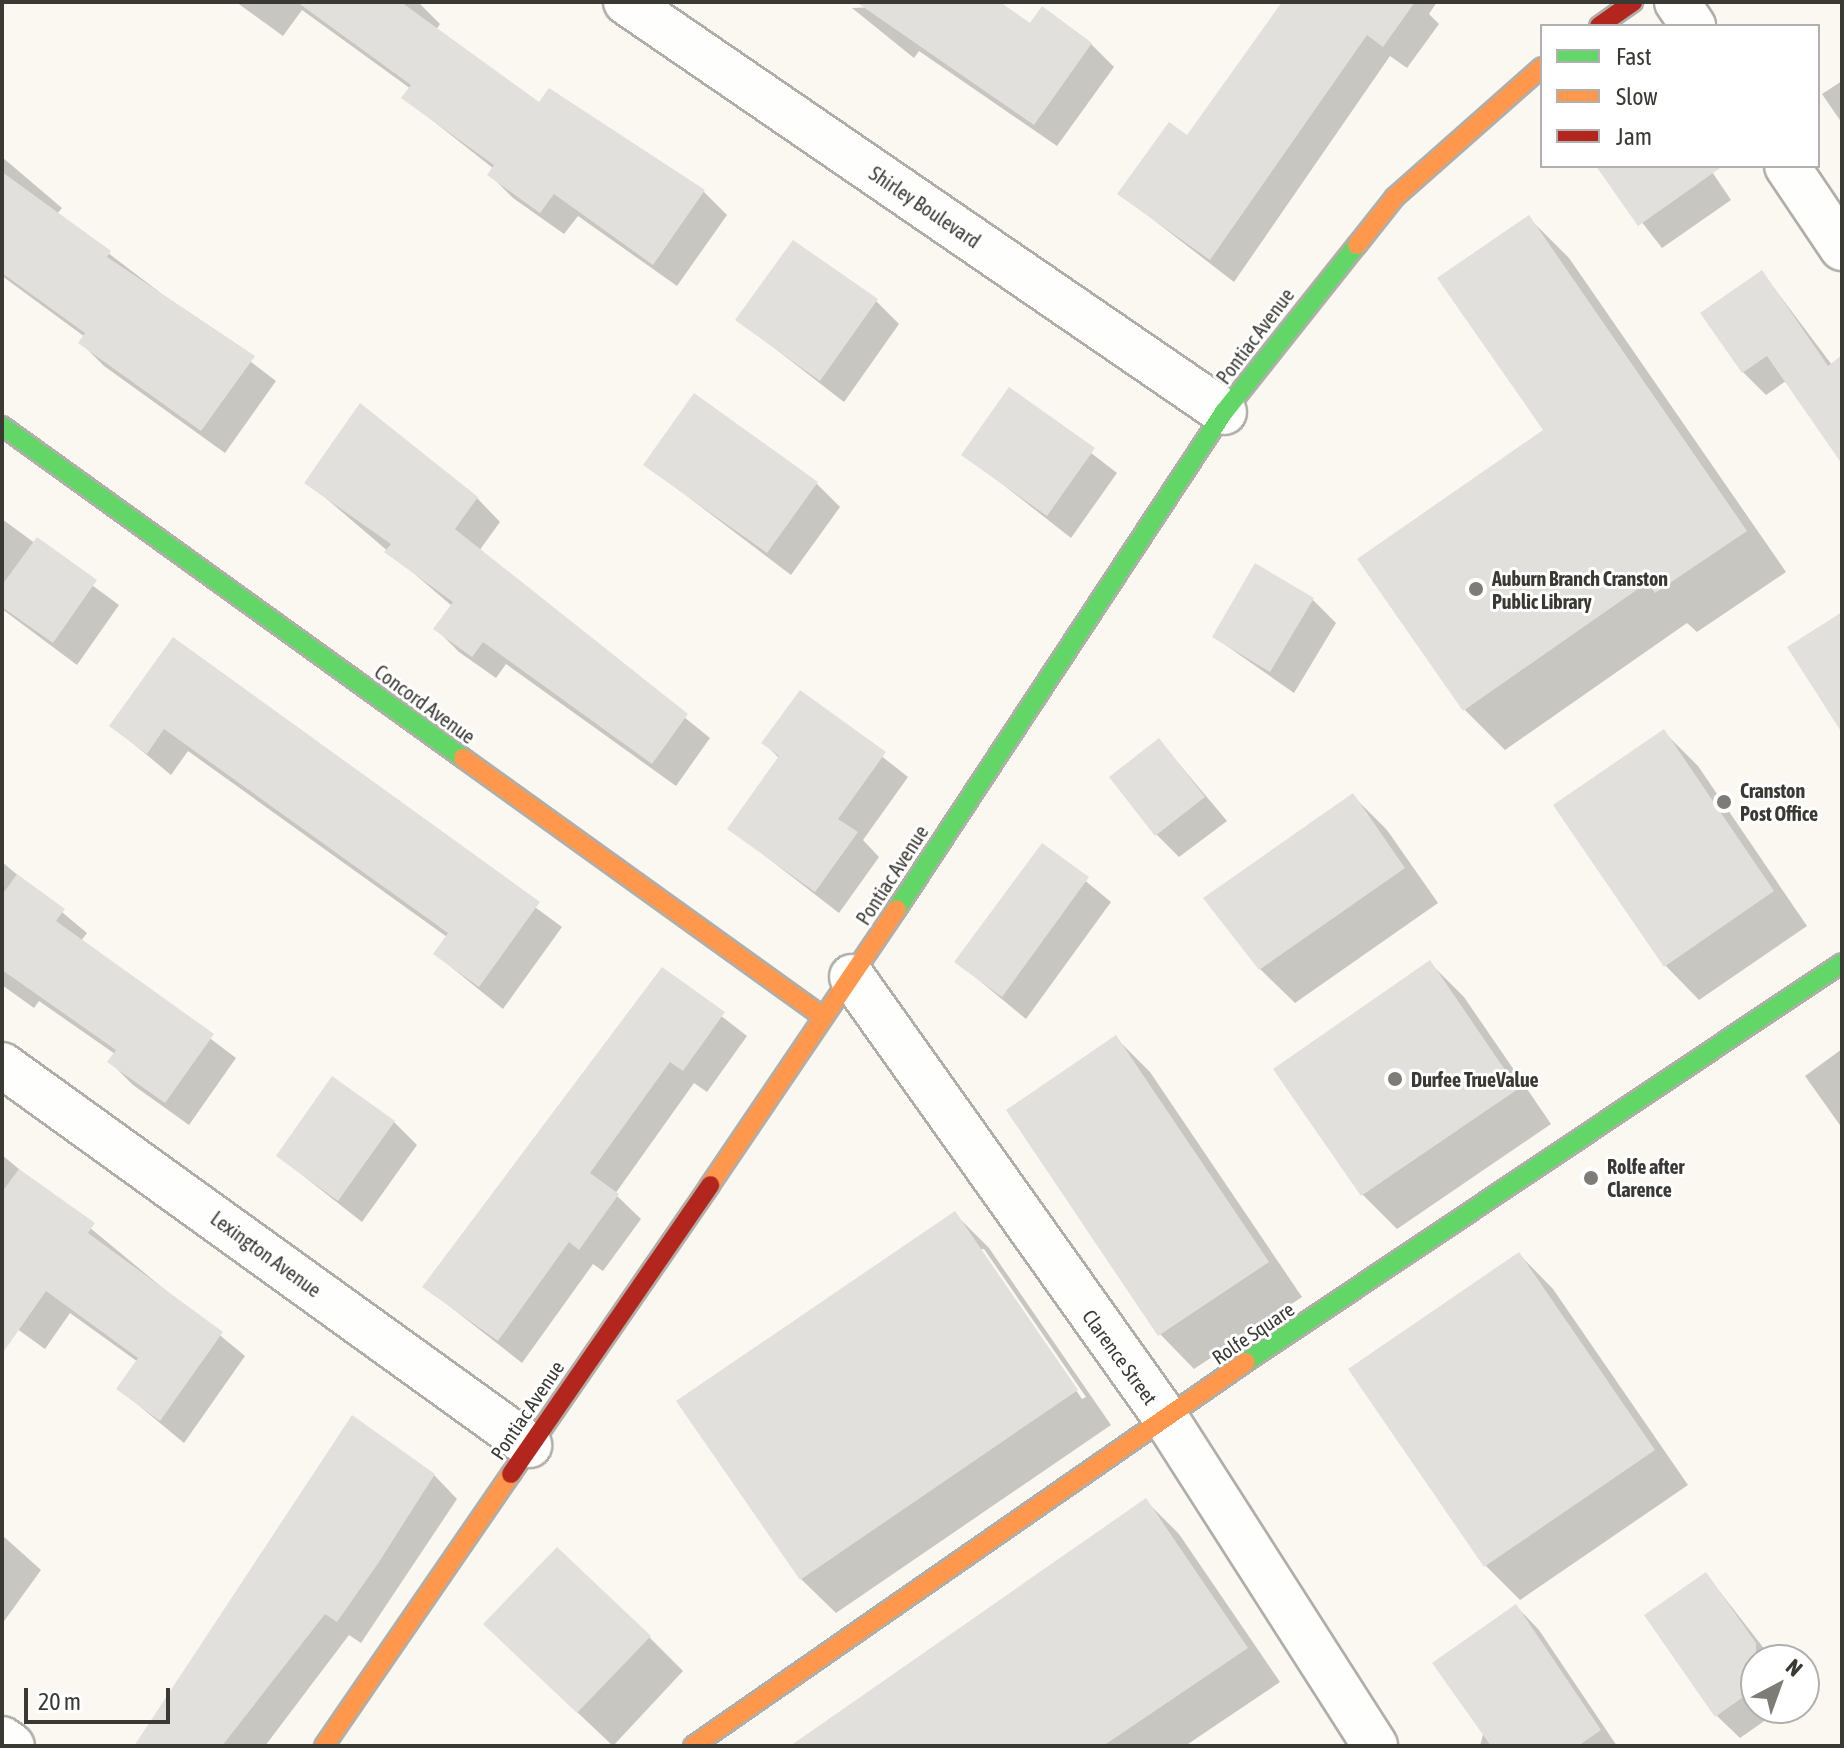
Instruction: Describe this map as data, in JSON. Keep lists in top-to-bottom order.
{
  "streets": {
    "street": [
      "Shirley Boulevard",
      "Pontiac Avenue",
      "Concord Avenue",
      "Lexington Avenue",
      "Rolfe Square",
      "Clarence Street"
    ]
  },
  "crossings": [
    ["Shirley Boulevard", "Pontiac Avenue"],
    ["Pontiac Avenue", "Concord Avenue"],
    ["Pontiac Avenue", "Lexington Avenue"],
    ["Pontiac Avenue", "Clarence Street"],
    ["Rolfe Square", "Clarence Street"]
  ],
  "places": [
    "Auburn Branch Cranston Public Library",
    "Cranston Post Office",
    "Durfee TrueValue",
    "Rolfe after Clarence"
  ],
  "legend": ["Fast", "Slow", "Jam"],
  "scale_bar": "20 m",
  "north": "top right"
}
